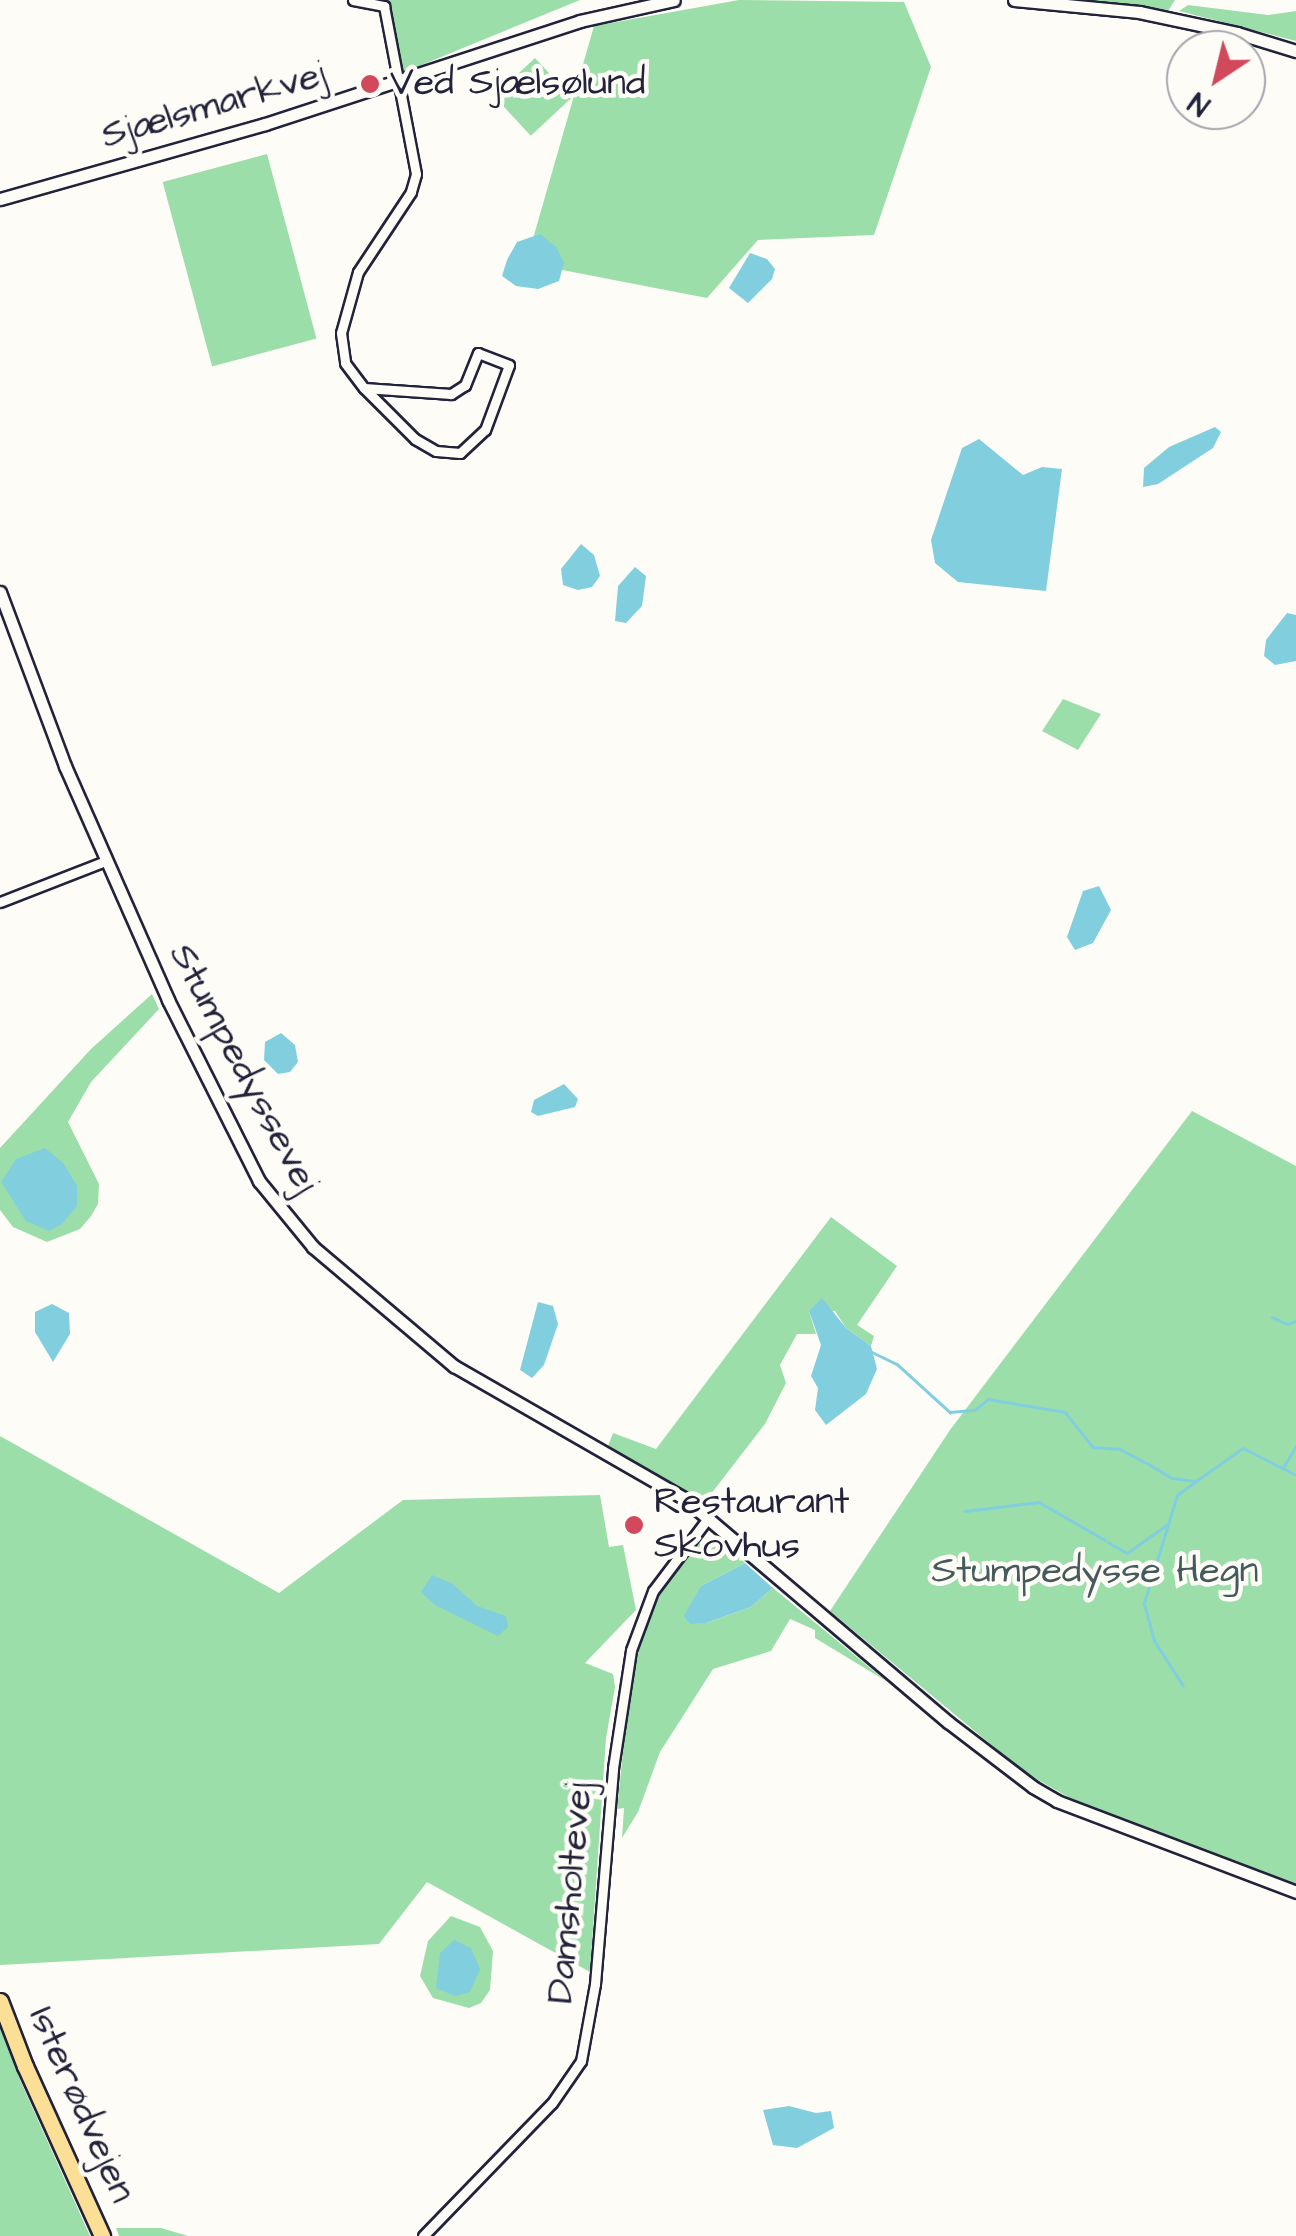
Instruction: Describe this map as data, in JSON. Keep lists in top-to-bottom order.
{
  "streets": {
    "highway": ["Isterødvejen"],
    "street": ["Sjælsmarkvej", "Stumpedyssevej", "Damsholtevej"]
  },
  "crossings": [
    ["Stumpedyssevej", "Damsholtevej"]
  ],
  "parks": ["Stumpedysse Hegn"],
  "places": ["Ved Sjælsølund", "Restaurant Skovhus"],
  "north": "bottom left"
}
